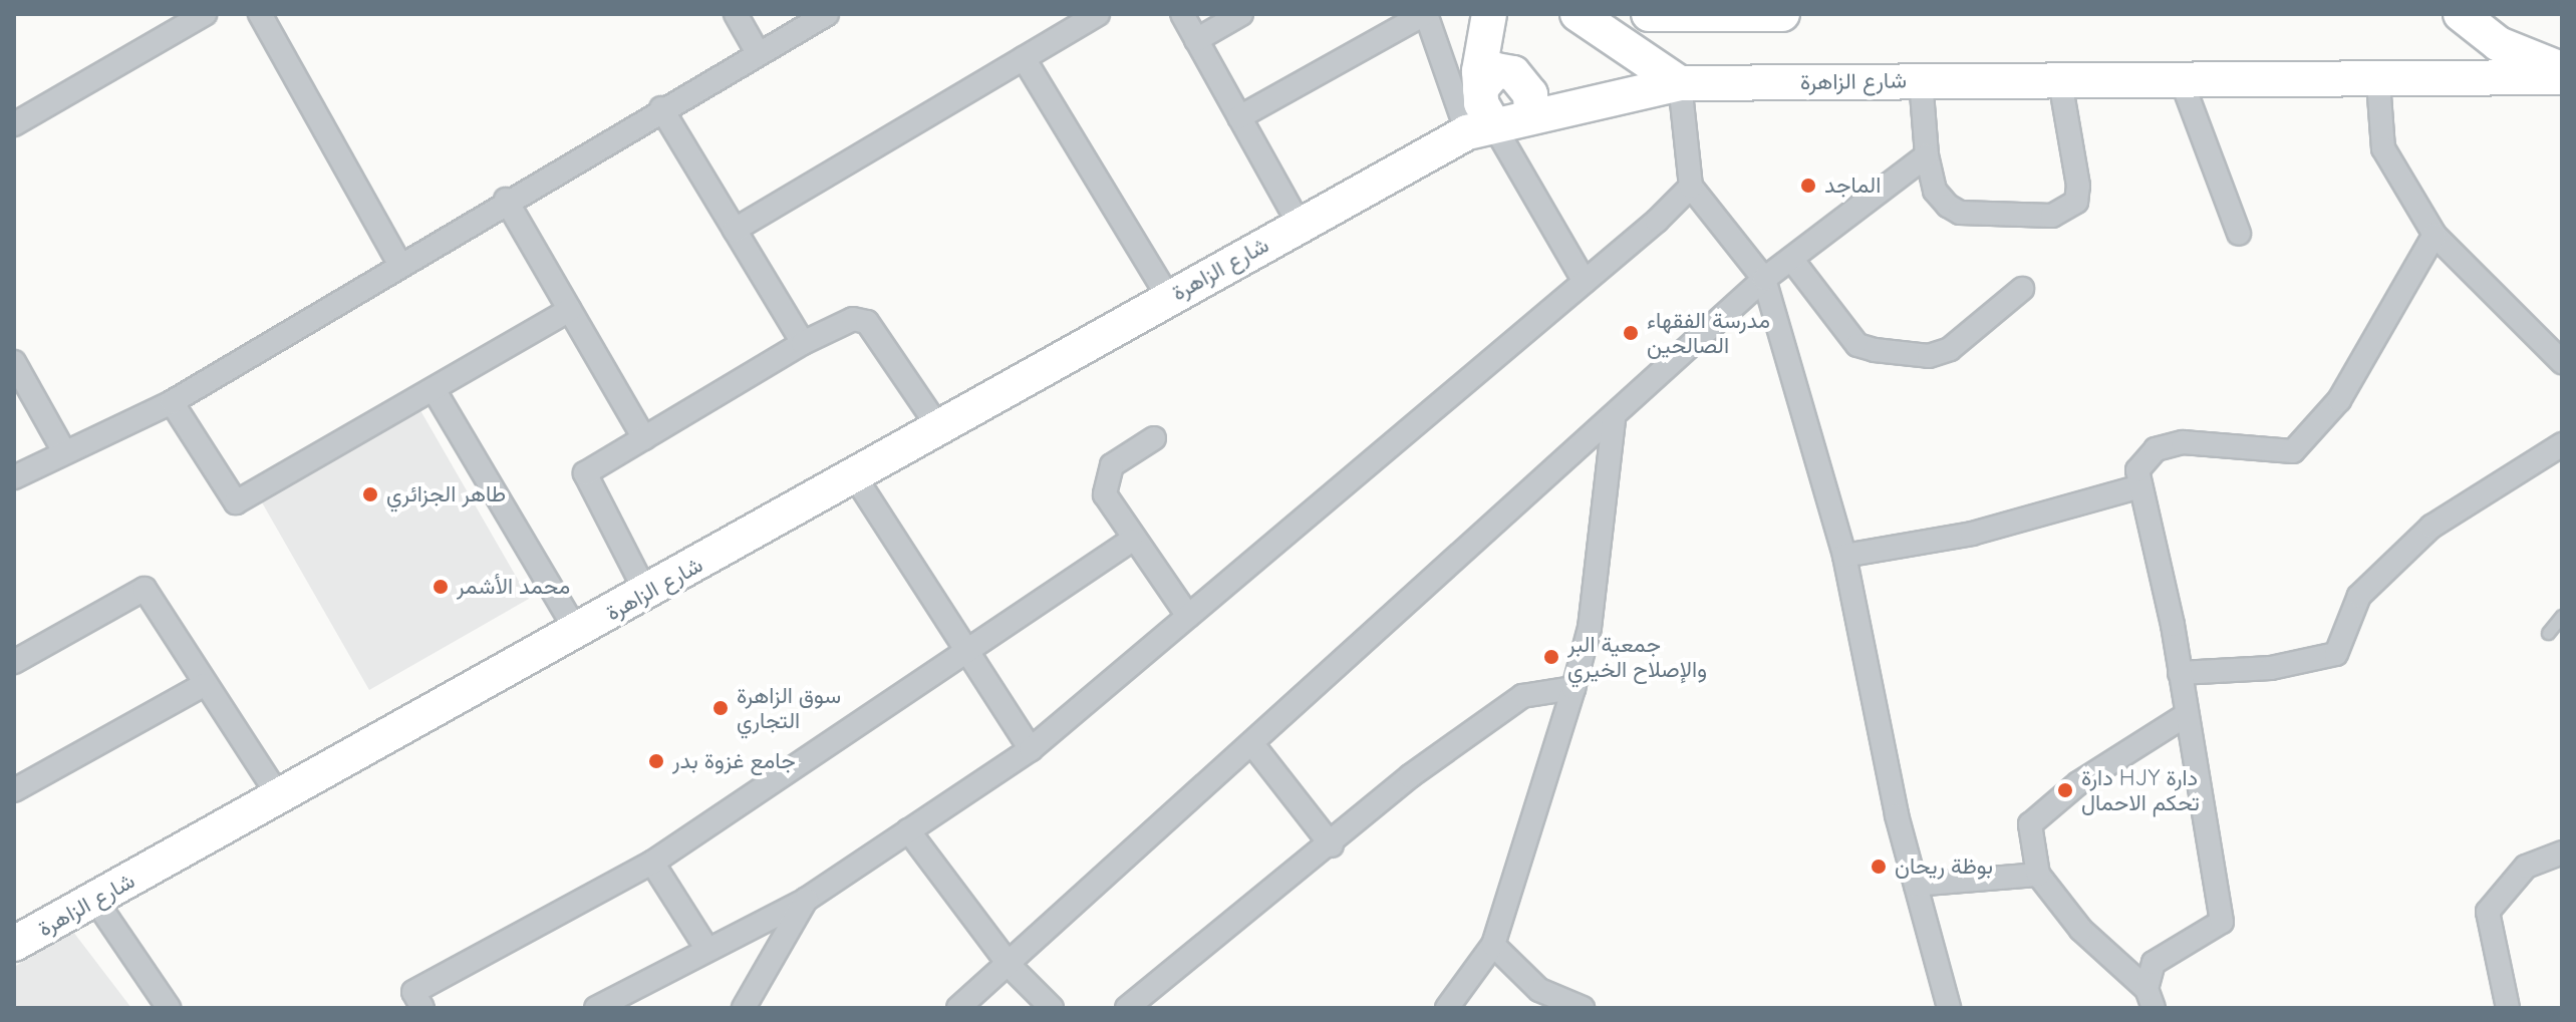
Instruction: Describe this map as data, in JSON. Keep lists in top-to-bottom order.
{
  "streets": {
    "main road": ["شارع الزاهرة"]
  },
  "places": [
    "الماجد",
    "مدرسة الفقهاء الصالحين",
    "طاهر الجزائري",
    "محمد الأشمر",
    "جمعية البر والإصلاح الخيري",
    "سوق الزاهرة التجاري",
    "جامع غزوة بدر",
    "دارة HJY دارة تحكم الاحمال",
    "بوظة ريحان"
  ]
}
